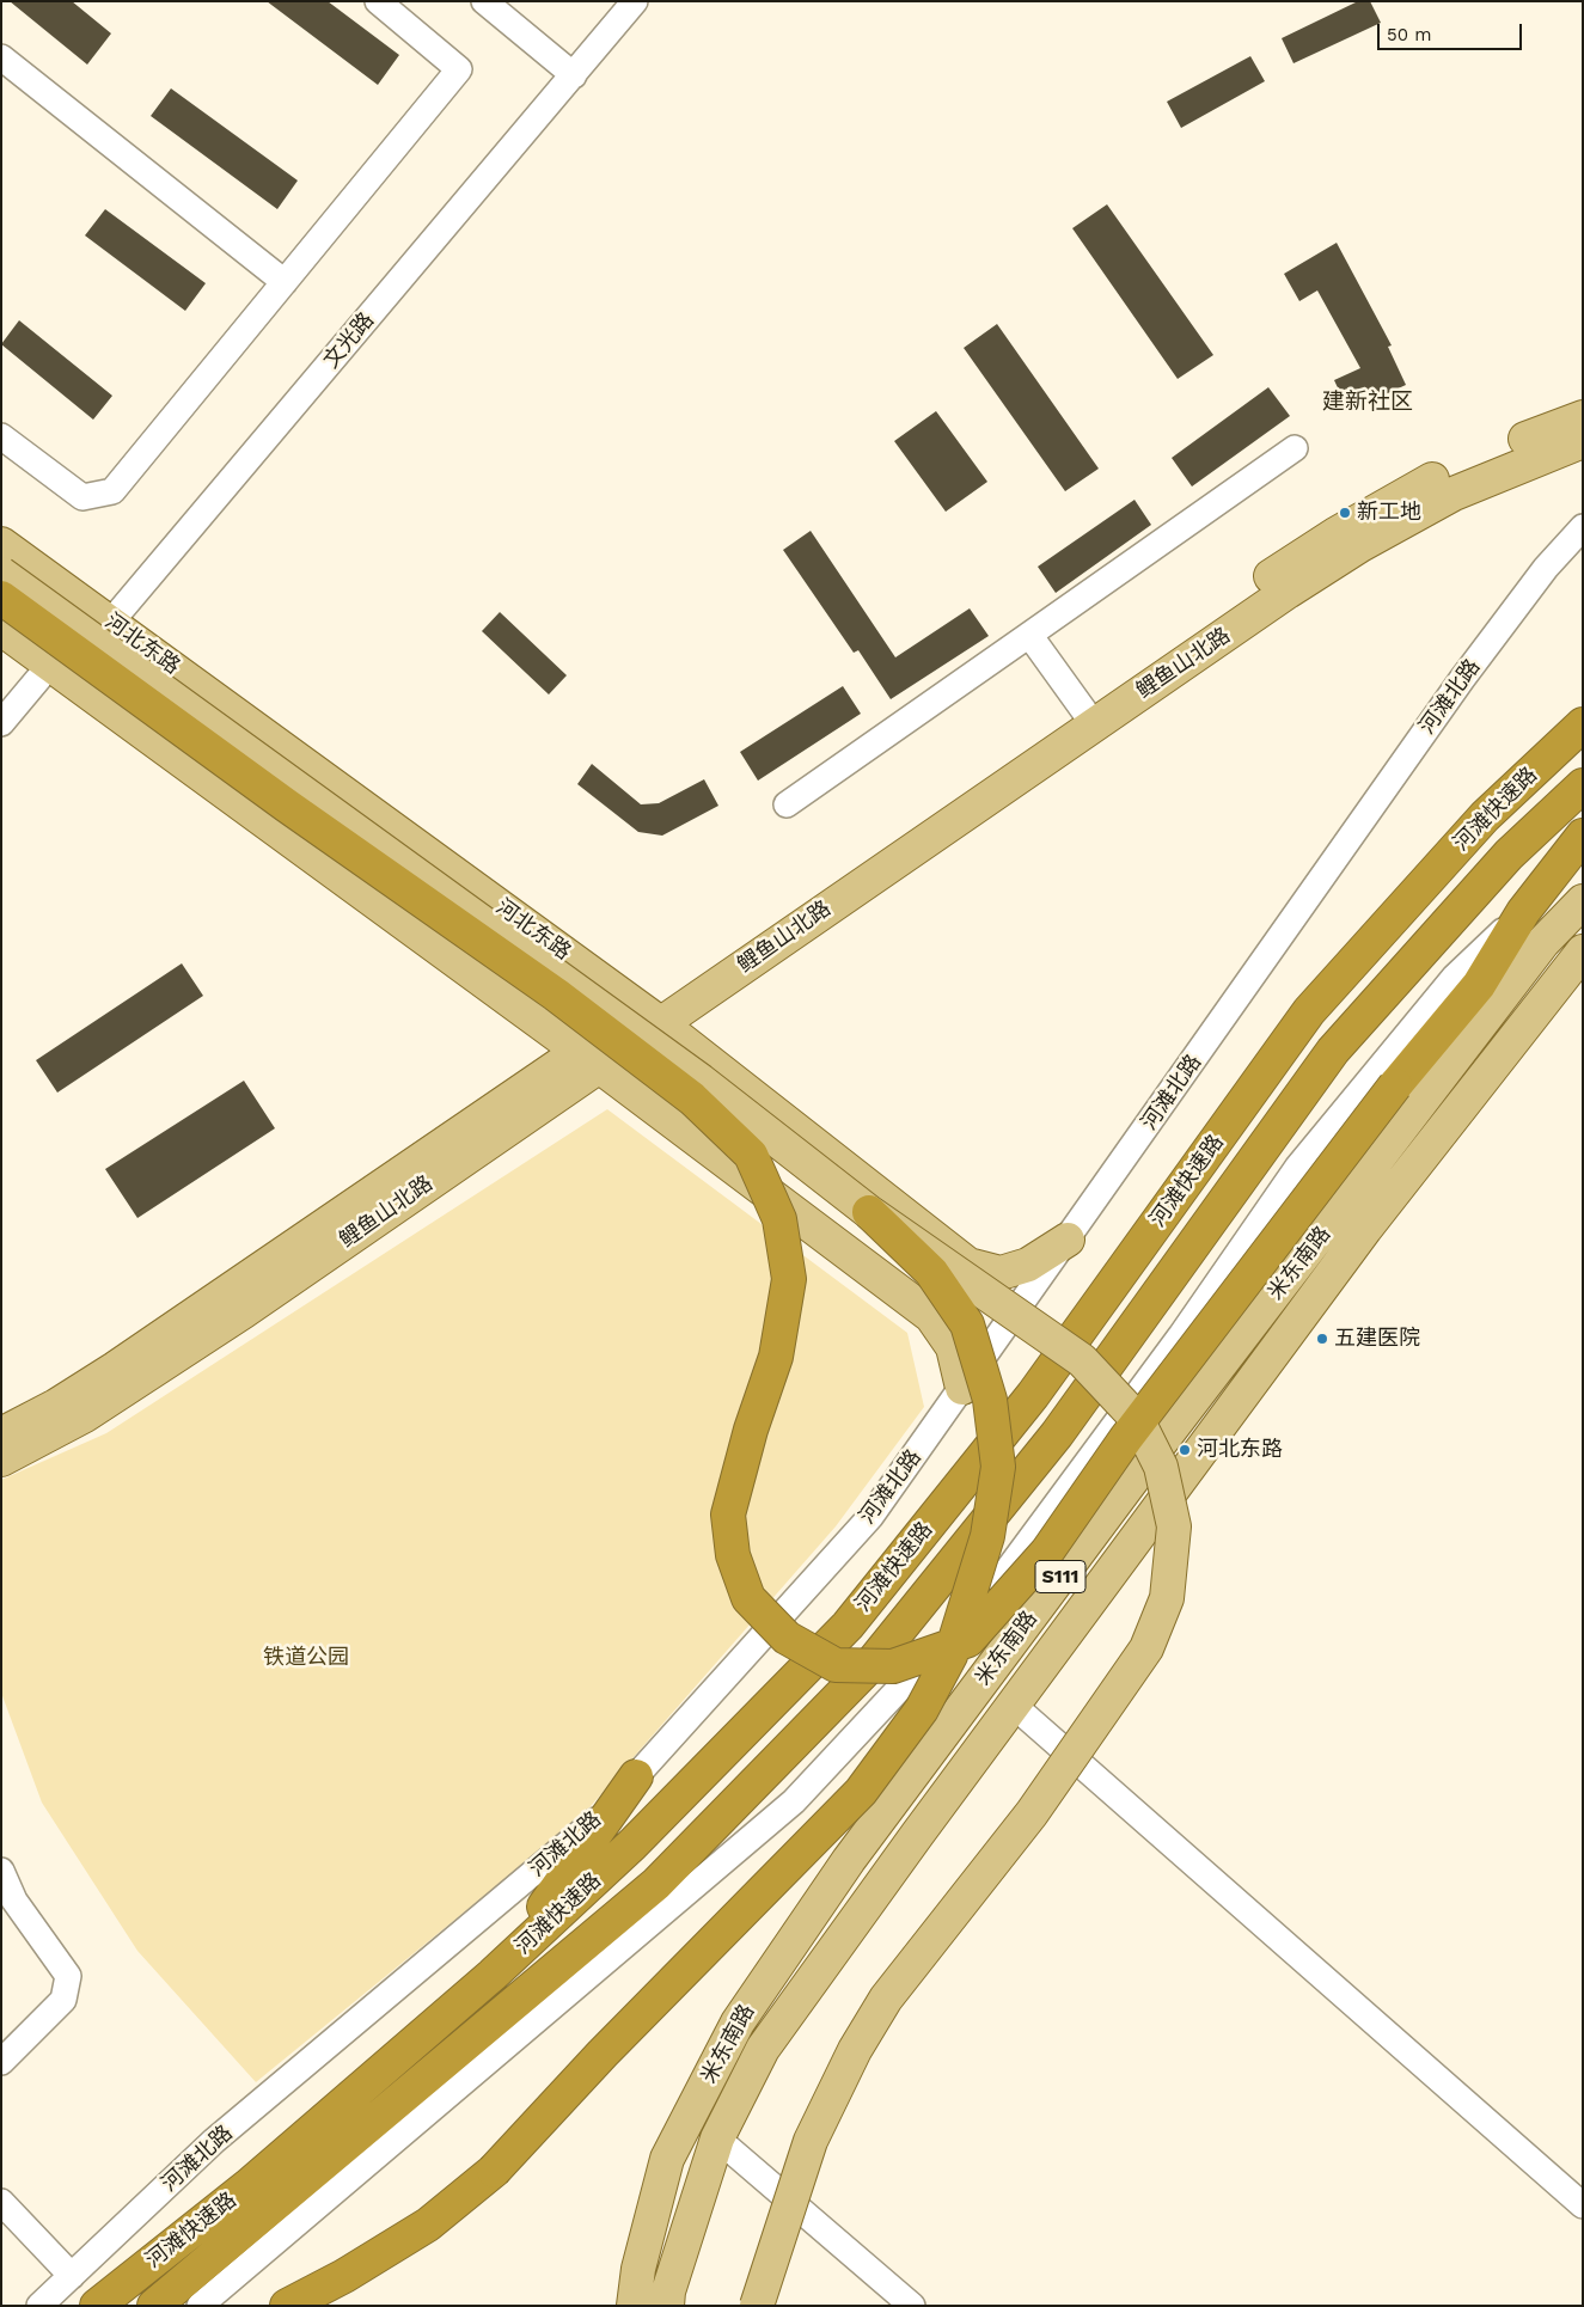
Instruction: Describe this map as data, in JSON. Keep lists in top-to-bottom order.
{
  "streets": {
    "highway": ["河滩快速路"],
    "main road": [
      "河北东路",
      "鲤鱼山北路",
      "米东南路",
      "S111"
    ],
    "street": ["文光路", "河滩北路"]
  },
  "crossings": [
    ["文光路", "河北东路"],
    ["河北东路", "鲤鱼山北路"],
    ["河北东路", "河滩北路"]
  ],
  "districts": ["建新社区"],
  "parks": ["铁道公园"],
  "places": ["新工地", "五建医院", "河北东路"],
  "scale_bar": "50 m"
}
